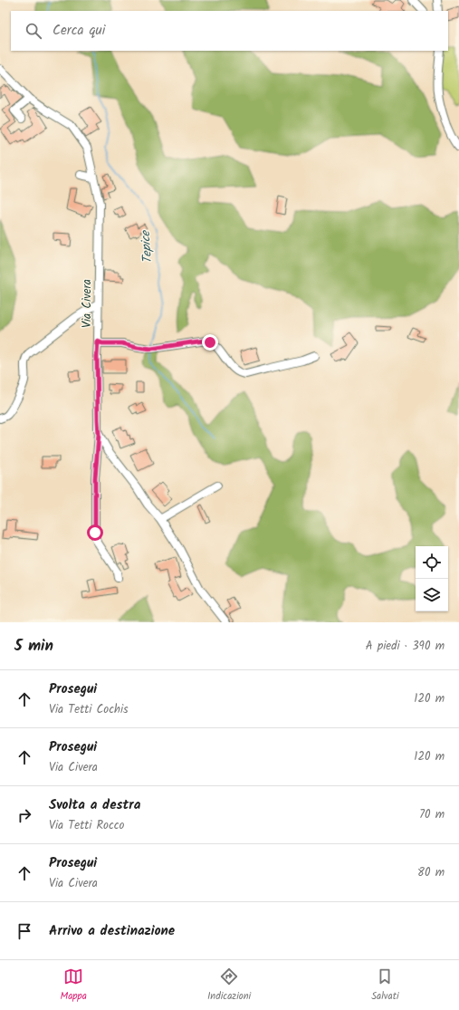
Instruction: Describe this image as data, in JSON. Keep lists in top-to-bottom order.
{
  "streets": {
    "street": ["Via Civera"]
  },
  "water": ["Tepice"],
  "page": {
    "search": "Cerca qui",
    "heading": ["5 min", "A piedi · 390 m"],
    "list": [
      ["Prosegui", "Via Tetti Cochis", "120 m"],
      ["Prosegui", "Via Civera", "120 m"],
      ["Svolta a destra", "Via Tetti Rocco", "70 m"],
      ["Prosegui", "Via Civera", "80 m"],
      "Arrivo a destinazione"
    ],
    "nav": ["Mappa", "Indicazioni", "Salvati"]
  }
}
